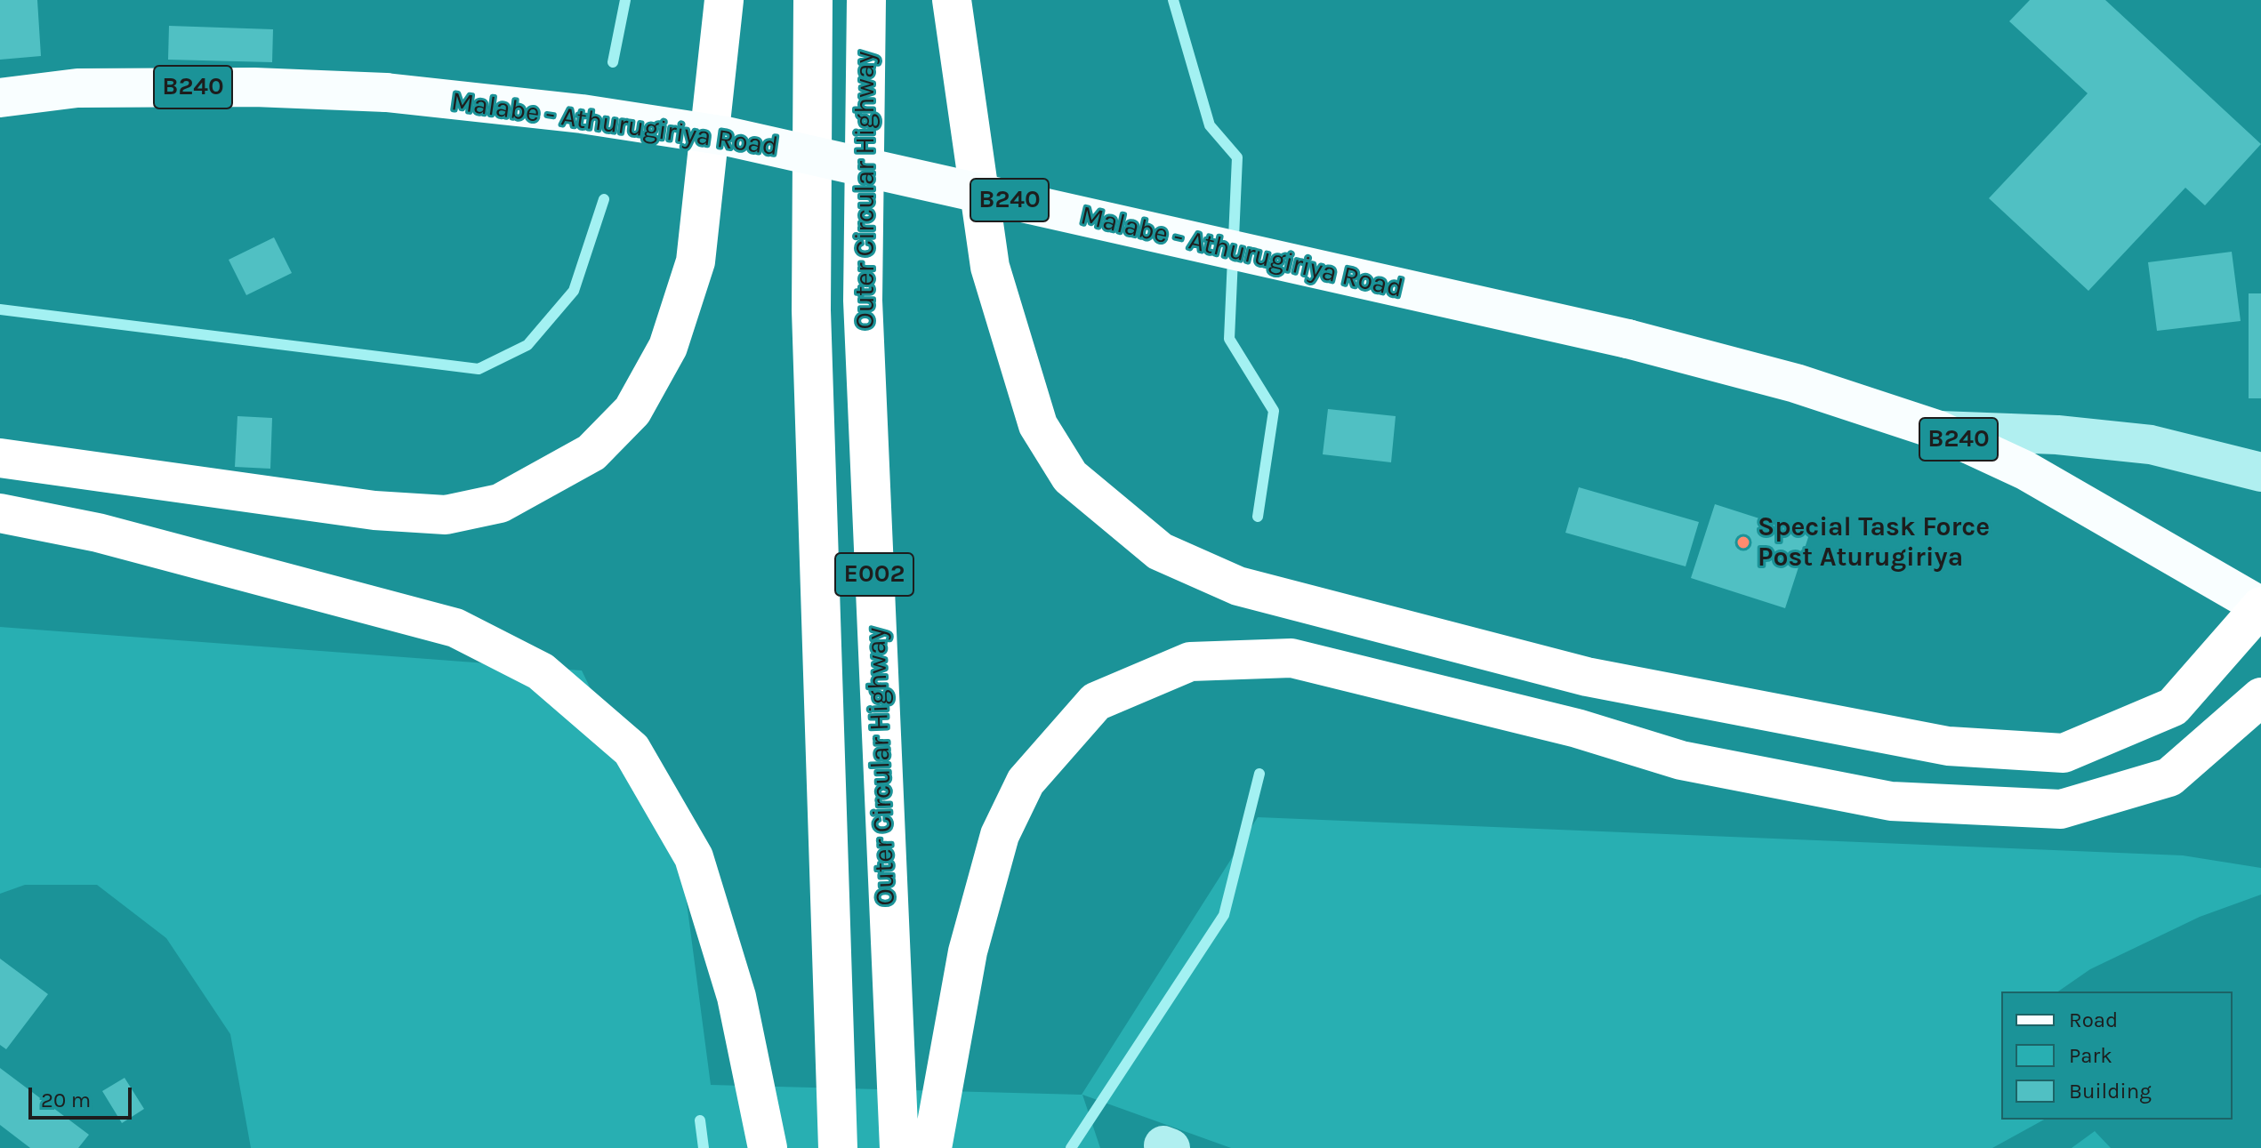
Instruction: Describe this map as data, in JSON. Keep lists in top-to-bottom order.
{
  "streets": {
    "highway": ["Outer Circular Highway", "E002"],
    "main road": ["B240", "Malabe - Athurugiriya Road"]
  },
  "places": ["Special Task Force Post Aturugiriya"],
  "legend": ["Road", "Park", "Building"],
  "scale_bar": "20 m"
}
